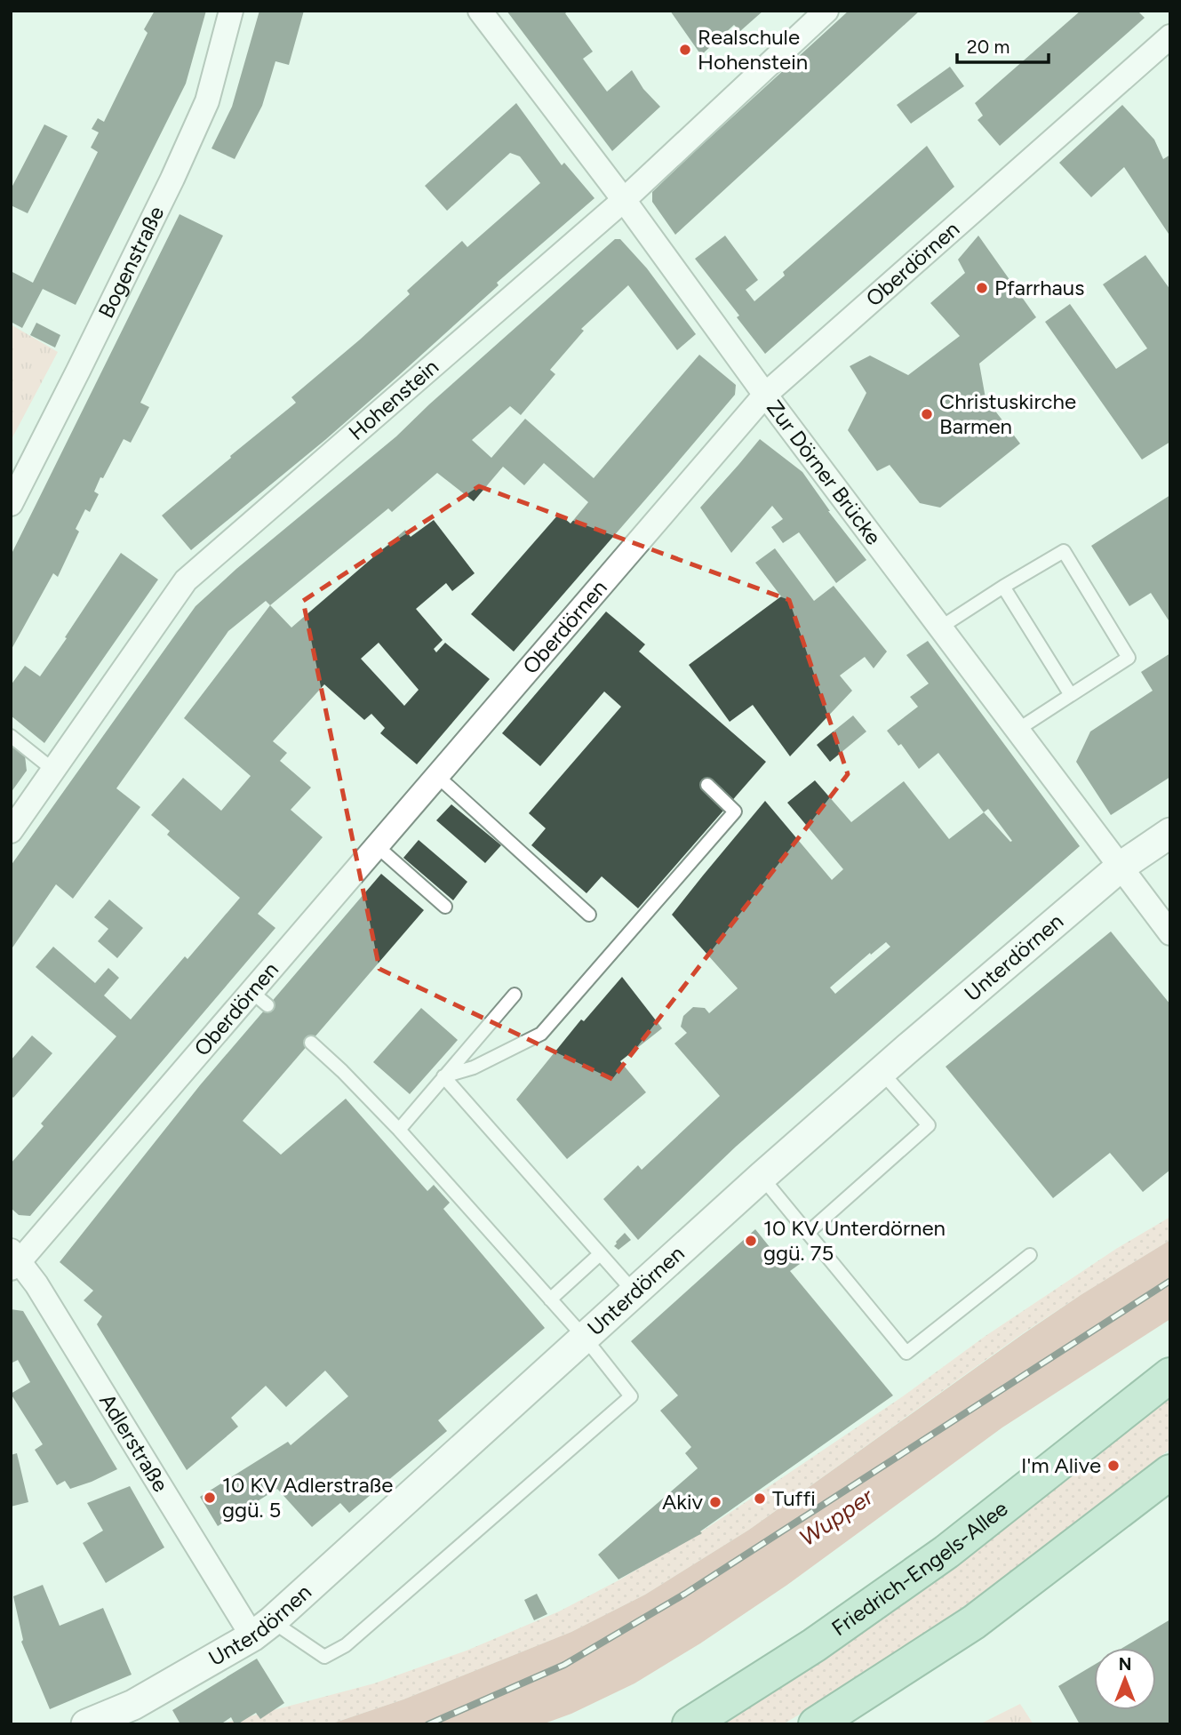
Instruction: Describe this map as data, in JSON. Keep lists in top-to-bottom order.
{
  "streets": {
    "main road": ["Friedrich-Engels-Allee"],
    "street": [
      "Bogenstraße",
      "Oberdörnen",
      "Hohenstein",
      "Zur Dörner Brücke",
      "Unterdörnen",
      "Adlerstraße"
    ]
  },
  "crossings": [
    ["Oberdörnen", "Zur Dörner Brücke"],
    ["Oberdörnen", "Adlerstraße"],
    ["Hohenstein", "Zur Dörner Brücke"],
    ["Zur Dörner Brücke", "Unterdörnen"],
    ["Unterdörnen", "Adlerstraße"]
  ],
  "water": ["Wupper"],
  "places": [
    "Realschule Hohenstein",
    "Pfarrhaus",
    "Christuskirche Barmen",
    "10 KV Unterdörnen ggü. 75",
    "I'm Alive",
    "10 KV Adlerstraße ggü. 5",
    "Tuffi",
    "Akiv"
  ],
  "scale_bar": "20 m",
  "north": "top"
}
